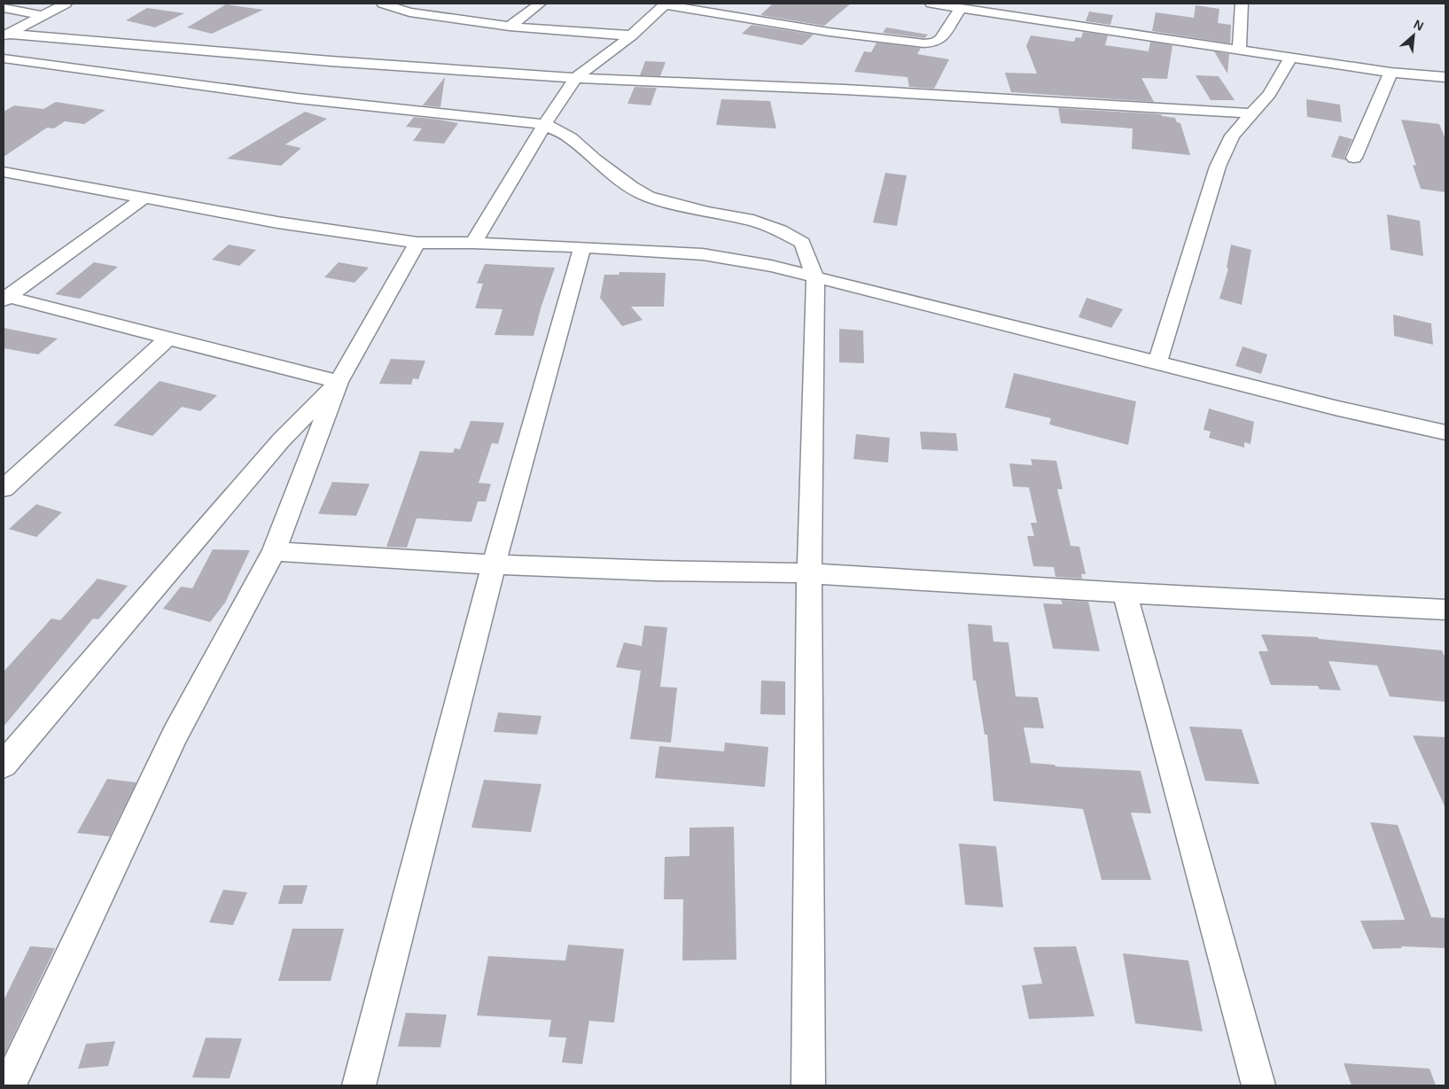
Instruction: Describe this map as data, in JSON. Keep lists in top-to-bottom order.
{
  "north": "top right"
}
